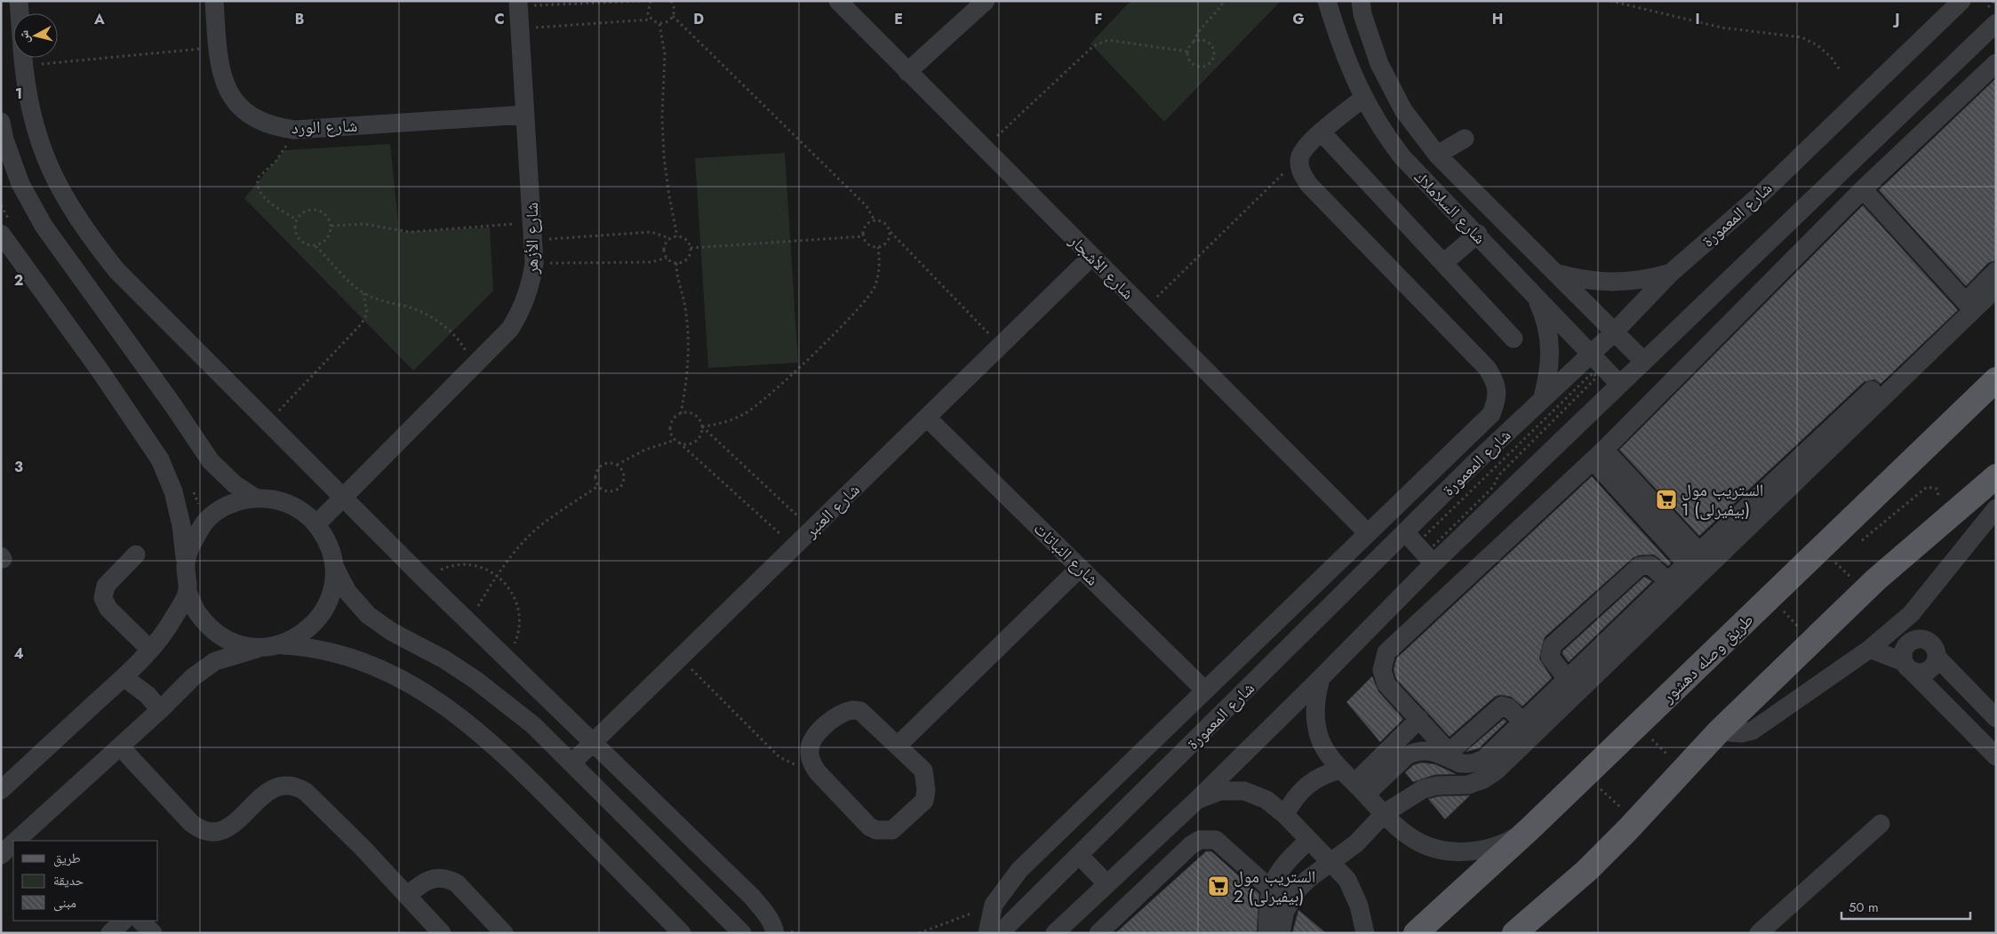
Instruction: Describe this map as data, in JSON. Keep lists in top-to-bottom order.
{
  "streets": {
    "main road": ["طريق وصله دهشور"],
    "street": [
      "شارع الورد",
      "شارع السلاملاك",
      "شارع المعمورة",
      "شارع الأزهر",
      "شارع الأشجار",
      "شارع العنبر",
      "شارع النباتات"
    ]
  },
  "crossings": [
    ["شارع الورد", "شارع الأزهر"],
    ["شارع السلاملاك", "شارع المعمورة"],
    ["شارع الأشجار", "شارع العنبر"],
    ["شارع العنبر", "شارع النباتات"]
  ],
  "places": {
    "supermarket": ["الستريب مول 1 (بيفيرلى)", "الستريب مول 2 (بيفيرلى)"]
  },
  "legend": ["طريق", "حديقة", "مبنى"],
  "scale_bar": "50 m",
  "north": "left",
  "grid": {
    "columns": [
      "A",
      "B",
      "C",
      "D",
      "E",
      "F",
      "G",
      "H",
      "I",
      "J"
    ],
    "rows": [
      "1",
      "2",
      "3",
      "4"
    ]
  }
}
